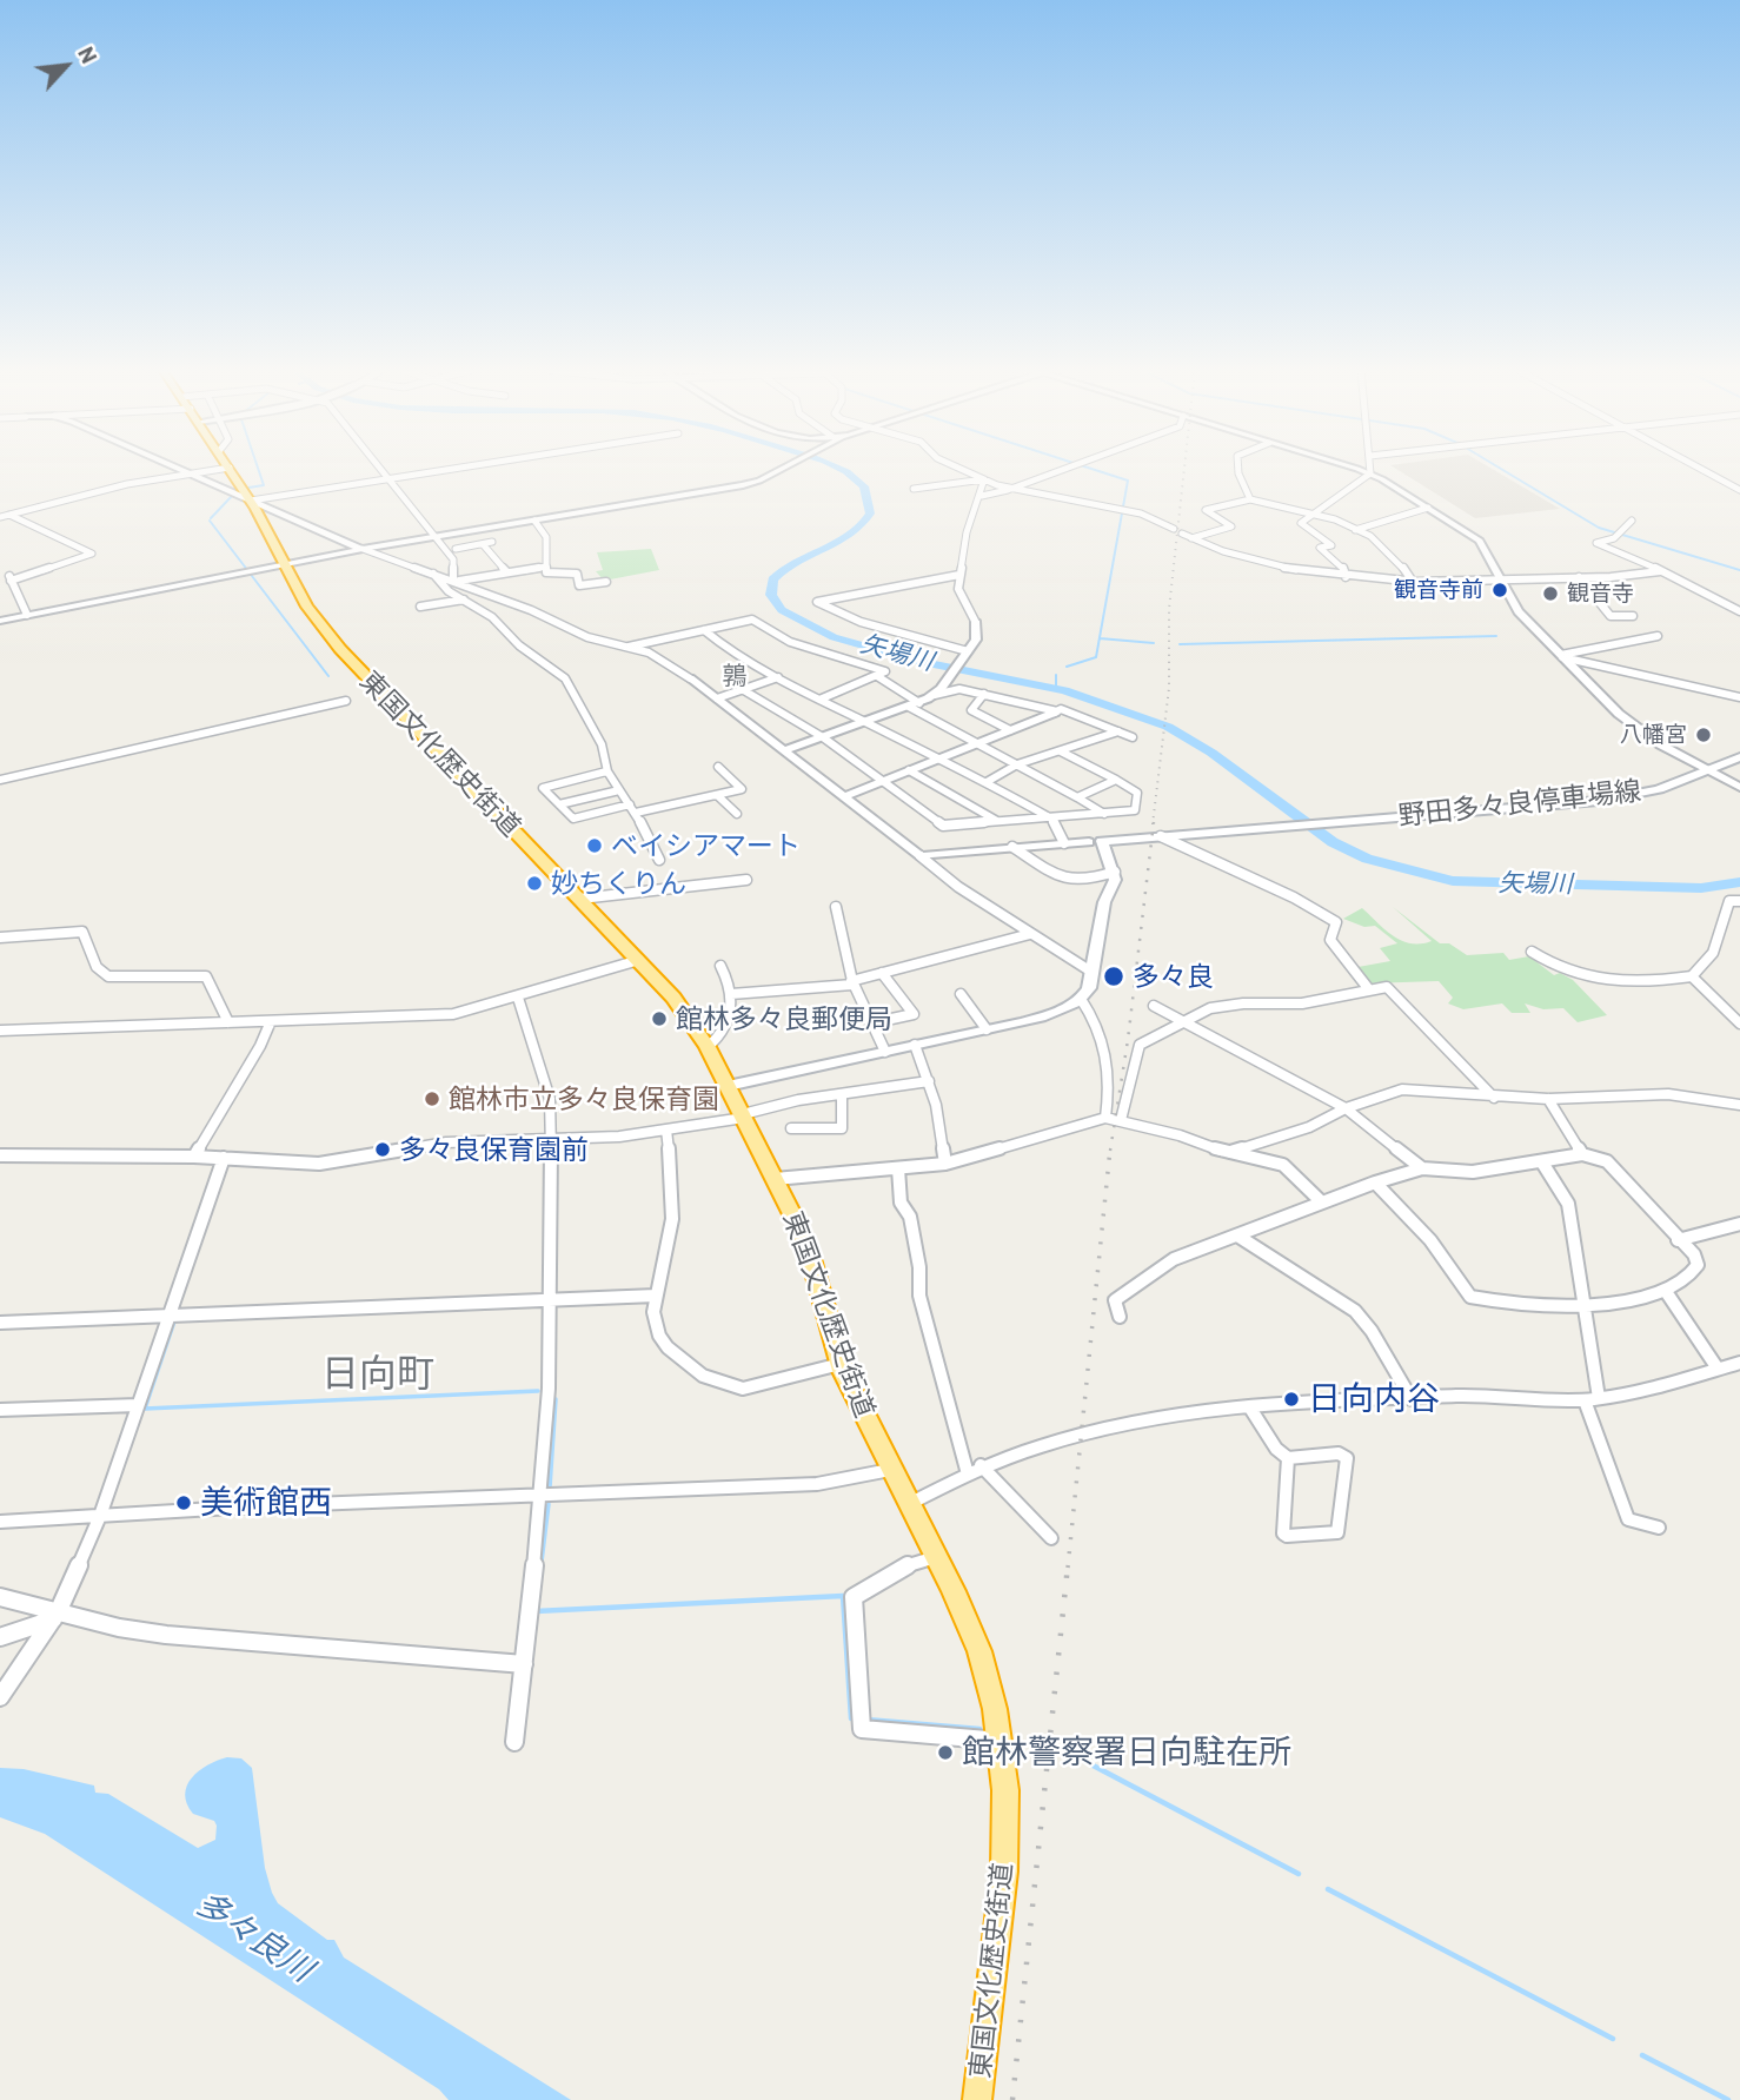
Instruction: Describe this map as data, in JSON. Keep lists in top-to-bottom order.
{
  "streets": {
    "highway": ["東国文化歴史街道"],
    "main road": ["野田多々良停車場線"]
  },
  "districts": ["鶉", "日向町"],
  "water": ["矢場川", "多々良川"],
  "places": [
    "観音寺前",
    "観音寺",
    "八幡宮",
    "ベイシアマート",
    "妙ちくりん",
    "多々良",
    "館林多々良郵便局",
    "館林市立多々良保育園",
    "多々良保育園前",
    "日向内谷",
    "美術館西",
    "館林警察署日向駐在所"
  ],
  "north": "top right"
}
